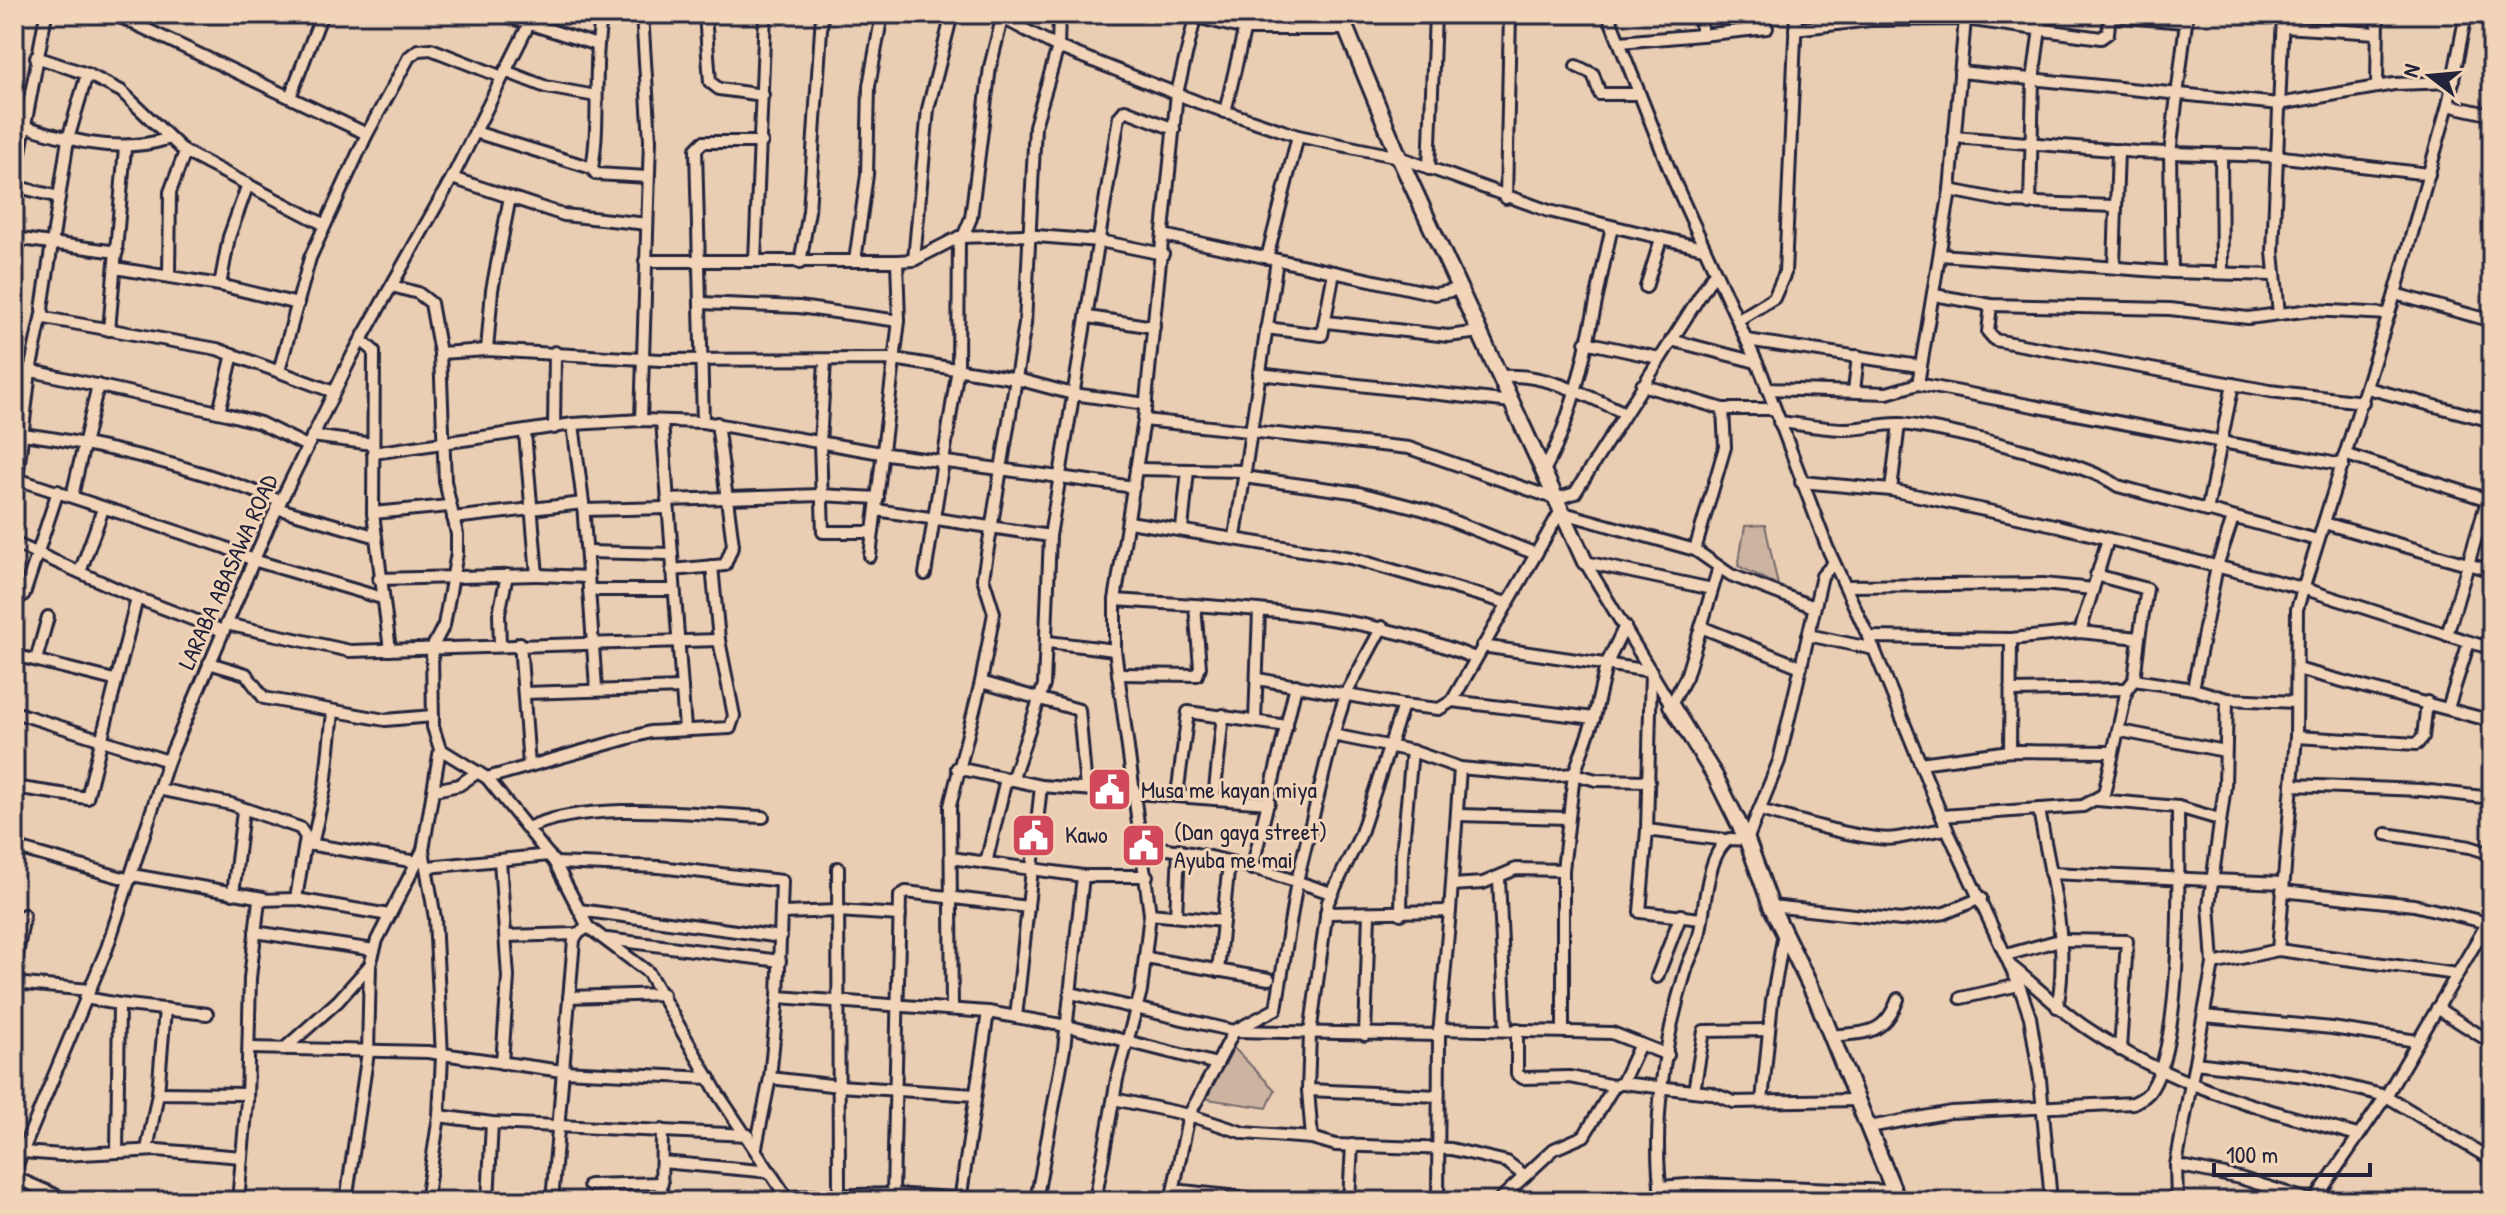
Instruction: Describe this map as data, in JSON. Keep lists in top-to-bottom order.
{
  "streets": {
    "street": ["LARABA ABASAWA ROAD"]
  },
  "places": {
    "public building": ["Musa me kayan miya", "Kawo", "(Dan gaya street) Ayuba me mai"]
  },
  "scale_bar": "100 m",
  "north": "left"
}
